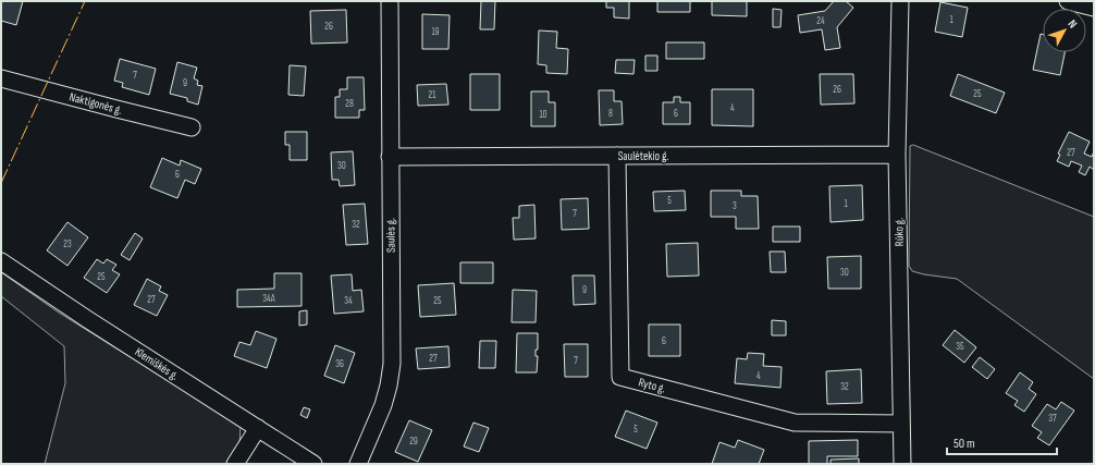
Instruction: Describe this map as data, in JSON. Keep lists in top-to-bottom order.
{
  "streets": {
    "street": [
      "Naktigonės g.",
      "Saulėtekio g.",
      "Rūko g.",
      "Saulės g.",
      "Klemiškės g.",
      "Ryto g."
    ]
  },
  "crossings": [
    ["Saulėtekio g.", "Rūko g."],
    ["Saulėtekio g.", "Saulės g."],
    ["Saulėtekio g.", "Ryto g."],
    ["Rūko g.", "Ryto g."]
  ],
  "house_numbers": [
    "1",
    "24",
    "26",
    "19",
    "7",
    "9",
    "26",
    "25",
    "21",
    "28",
    "4",
    "8",
    "6",
    "10",
    "27",
    "30",
    "6",
    "5",
    "1",
    "3",
    "7",
    "32",
    "23",
    "30",
    "25",
    "9",
    "34A",
    "27",
    "34",
    "25",
    "6",
    "35",
    "27",
    "7",
    "36",
    "4",
    "32",
    "37",
    "5",
    "29"
  ],
  "scale_bar": "50 m",
  "north": "top right"
}
